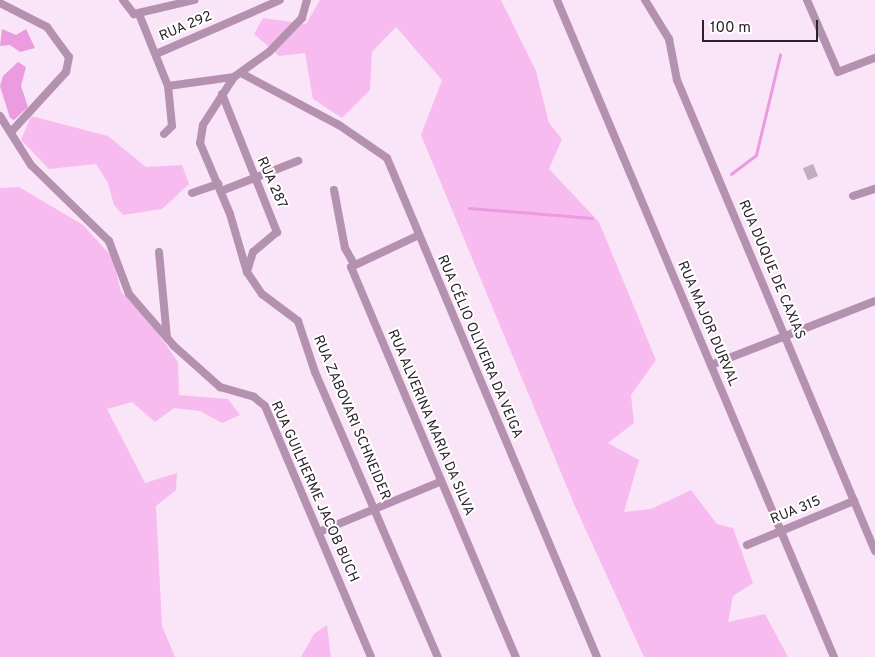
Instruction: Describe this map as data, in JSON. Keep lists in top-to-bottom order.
{
  "streets": {
    "street": [
      "RUA 292",
      "RUA 287",
      "RUA DUQUE DE CAXIAS",
      "RUA MAJOR DURVAL",
      "RUA CÉLIO OLIVEIRA DA VEIGA",
      "RUA ZABOVARI SCHNEIDER",
      "RUA ALVERINA MARIA DA SILVA",
      "RUA GUILHERME JACOB BUCH",
      "RUA 315"
    ]
  },
  "crossings": [
    ["RUA 287", "RUA ZABOVARI SCHNEIDER"],
    ["RUA DUQUE DE CAXIAS", "RUA 315"],
    ["RUA MAJOR DURVAL", "RUA 315"],
    ["RUA CÉLIO OLIVEIRA DA VEIGA", "RUA ZABOVARI SCHNEIDER"]
  ],
  "scale_bar": "100 m"
}
